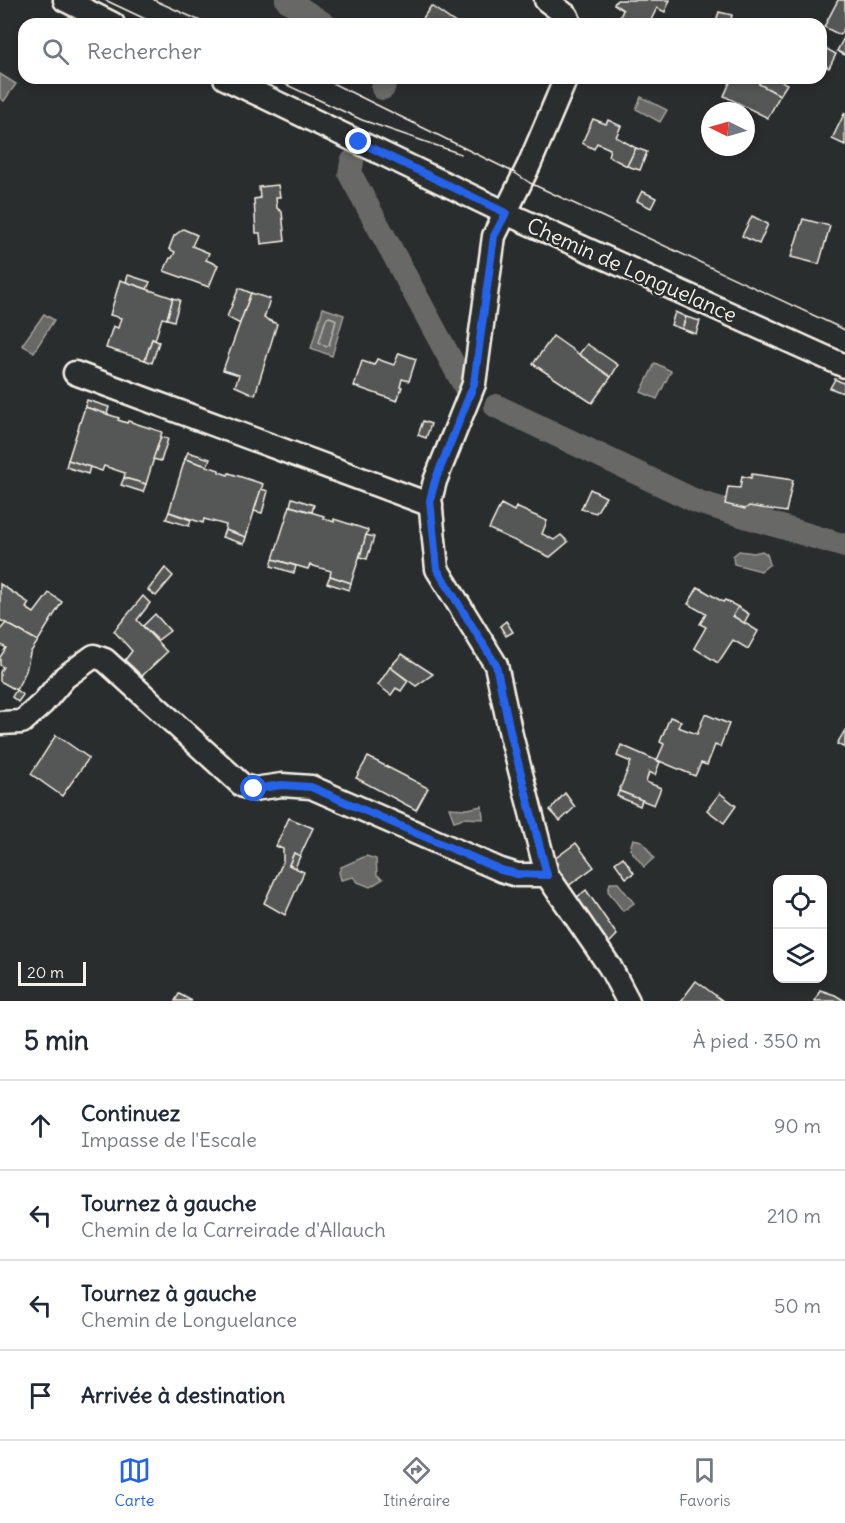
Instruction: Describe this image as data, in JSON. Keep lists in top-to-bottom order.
{
  "streets": {
    "street": ["Chemin de Longuelance"]
  },
  "scale_bar": "20 m",
  "north": "left",
  "page": {
    "search": "Rechercher",
    "scale": "20 m",
    "heading": ["5 min", "À pied · 350 m"],
    "list": [
      ["Continuez", "Impasse de l'Escale", "90 m"],
      ["Tournez à gauche", "Chemin de la Carreirade d'Allauch", "210 m"],
      ["Tournez à gauche", "Chemin de Longuelance", "50 m"],
      "Arrivée à destination"
    ],
    "nav": ["Carte", "Itinéraire", "Favoris"]
  }
}
